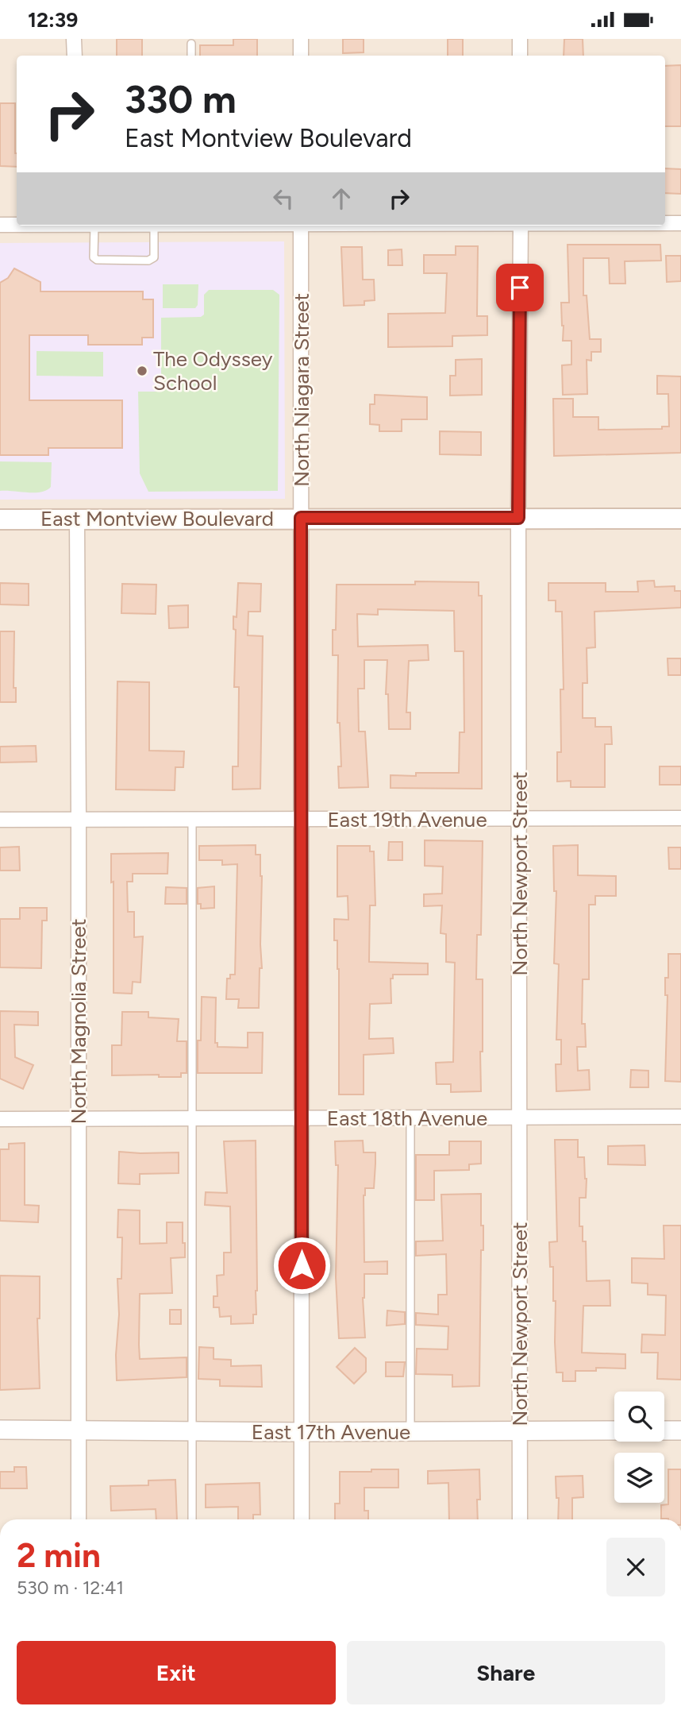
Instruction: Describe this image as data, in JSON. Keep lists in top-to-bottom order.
{
  "streets": {
    "main road": ["East Montview Boulevard"],
    "street": [
      "North Niagara Street",
      "East 19th Avenue",
      "North Newport Street",
      "North Magnolia Street",
      "East 18th Avenue",
      "East 17th Avenue"
    ]
  },
  "crossings": [
    ["North Niagara Street", "East Montview Boulevard"],
    ["North Niagara Street", "East 19th Avenue"],
    ["North Niagara Street", "East 18th Avenue"],
    ["North Niagara Street", "East 17th Avenue"],
    ["East Montview Boulevard", "North Newport Street"],
    ["East Montview Boulevard", "North Magnolia Street"],
    ["East 19th Avenue", "North Newport Street"],
    ["East 19th Avenue", "North Magnolia Street"],
    ["North Newport Street", "East 18th Avenue"],
    ["North Newport Street", "East 17th Avenue"],
    ["North Magnolia Street", "East 18th Avenue"],
    ["North Magnolia Street", "East 17th Avenue"]
  ],
  "places": ["The Odyssey School"],
  "page": {
    "status": "12:39",
    "turn": ["330 m", "East Montview Boulevard"],
    "heading": ["2 min", "530 m · 12:41"],
    "buttons": ["Exit", "Share"]
  }
}
